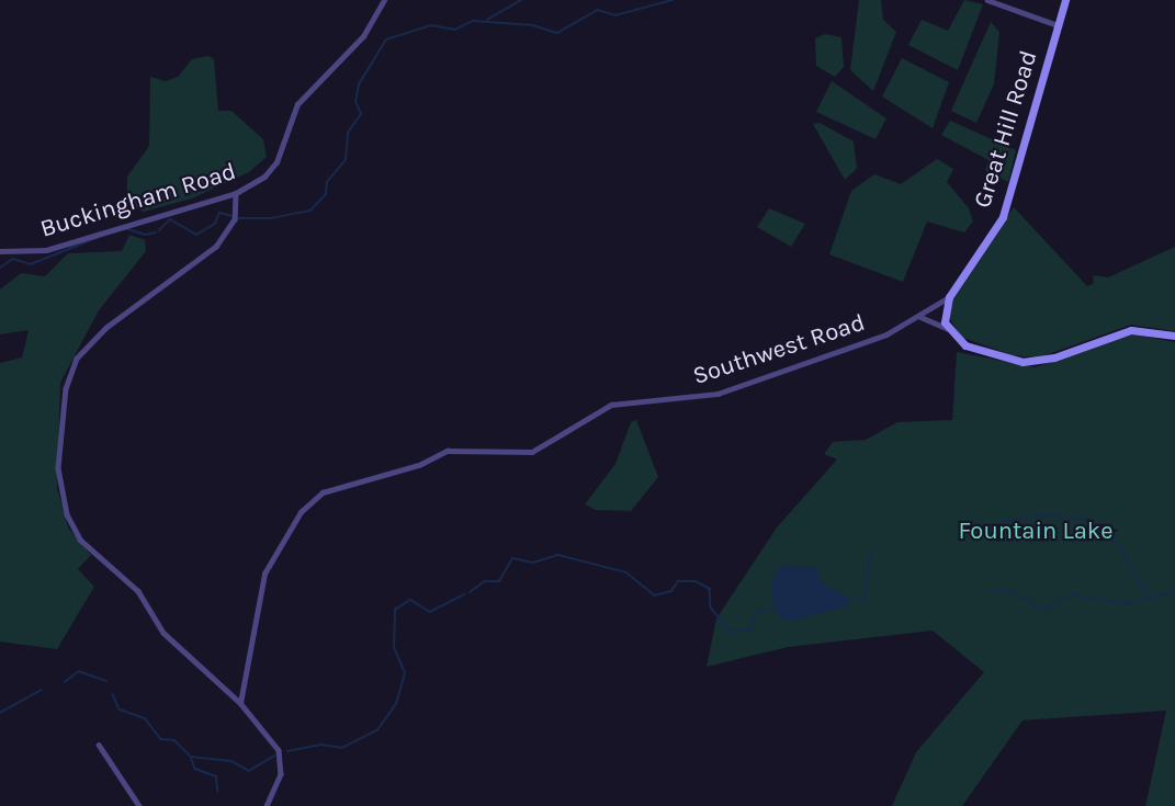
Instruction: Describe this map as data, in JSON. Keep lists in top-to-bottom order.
{
  "streets": {
    "main road": ["Great Hill Road"],
    "street": ["Buckingham Road", "Southwest Road"]
  },
  "crossings": [
    ["Great Hill Road", "Southwest Road"]
  ],
  "parks": ["Fountain Lake"]
}
